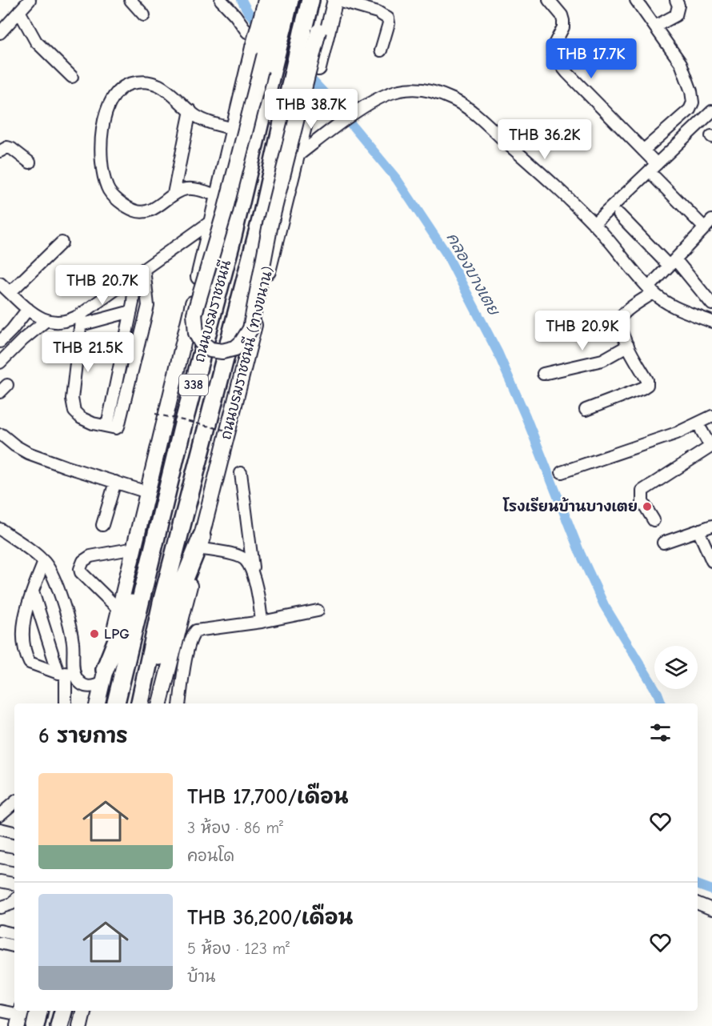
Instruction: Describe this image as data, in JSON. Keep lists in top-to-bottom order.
{
  "streets": {
    "highway": ["ถนนบรมราชชนนี", "338"],
    "main road": ["ถนนบรมราชชนนี (ทางขนาน)"]
  },
  "crossings": [
    ["ถนนบรมราชชนนี", "338"]
  ],
  "water": ["คลองบางเตย"],
  "places": ["โรงเรียนบ้านบางเตย", "LPG"],
  "page": {
    "price": [
      "THB 17.7K",
      "THB 38.7K",
      "THB 36.2K",
      "THB 20.7K",
      "THB 20.9K",
      "THB 21.5K"
    ],
    "heading": "6 รายการ",
    "list": [
      {
        "name": "THB 17,700/เดือน",
        "note": "3 ห้อง · 86 m² · คอนโด"
      },
      {
        "name": "THB 36,200/เดือน",
        "note": "5 ห้อง · 123 m² · บ้าน"
      }
    ]
  }
}
